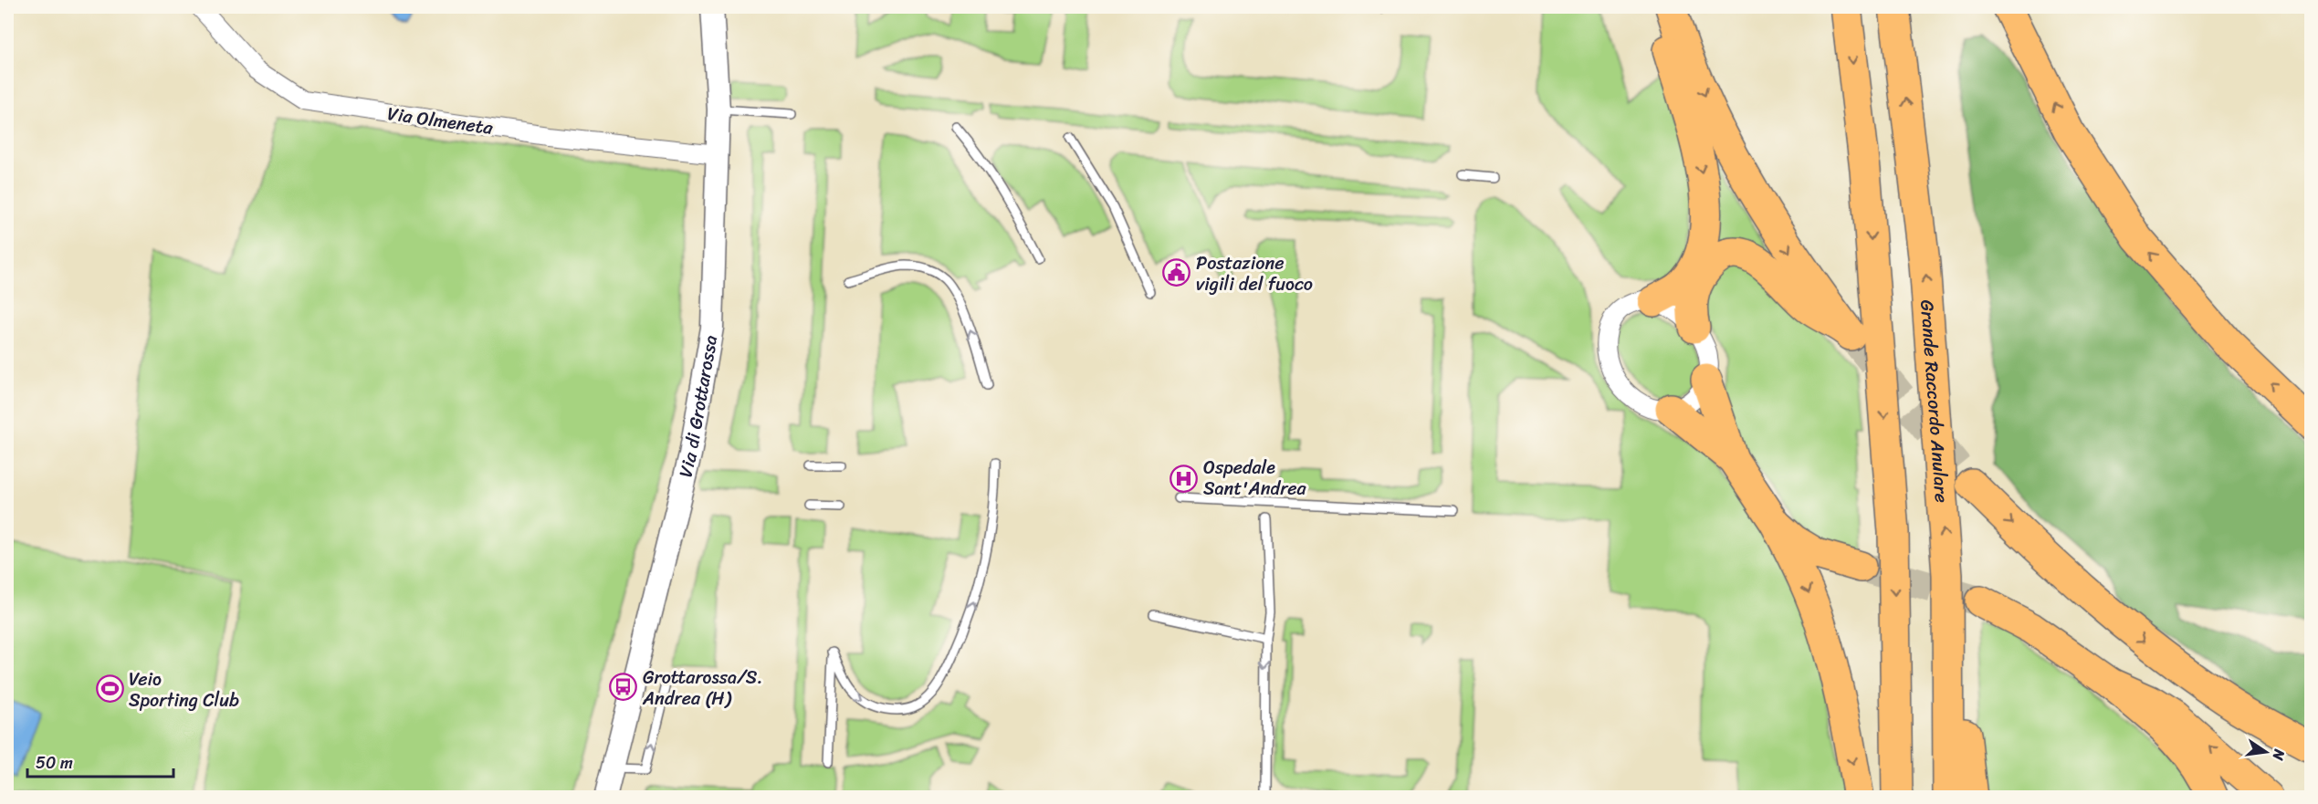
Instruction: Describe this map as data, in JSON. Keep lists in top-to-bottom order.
{
  "streets": {
    "highway": ["Grande Raccordo Anulare"],
    "street": ["Via Olmeneta", "Via di Grottarossa"]
  },
  "crossings": [
    ["Via Olmeneta", "Via di Grottarossa"]
  ],
  "places": {
    "public building": ["Postazione vigili del fuoco"],
    "hospital": ["Ospedale Sant'Andrea"],
    "bus stop": ["Grottarossa/S. Andrea (H)"],
    "sports": ["Veio Sporting Club"]
  },
  "scale_bar": "50 m",
  "north": "right"
}
